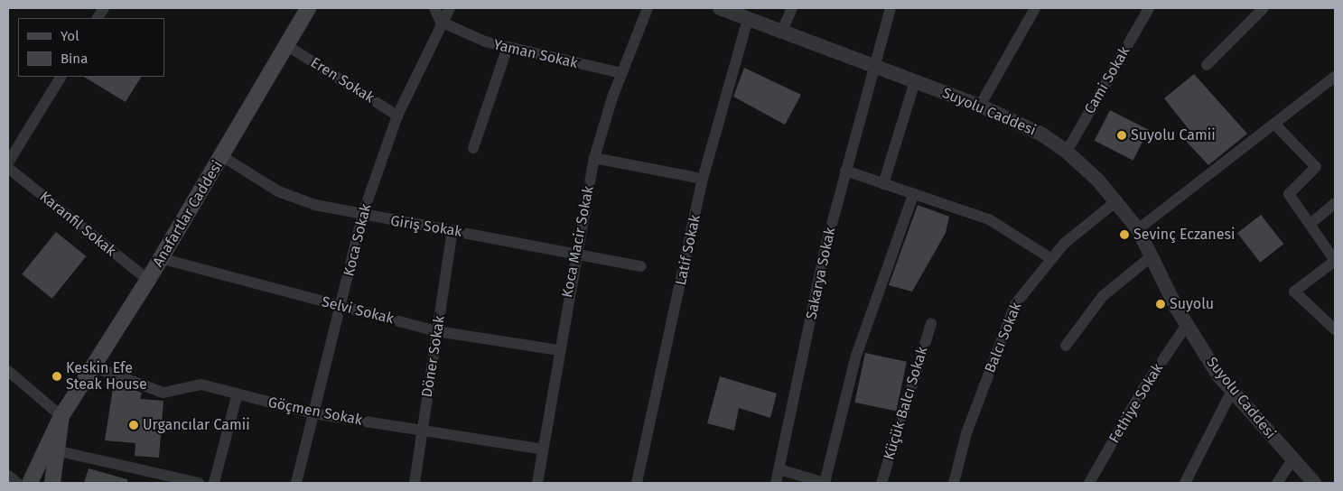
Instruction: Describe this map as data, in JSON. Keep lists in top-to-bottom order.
{
  "streets": {
    "main road": ["Anafartlar Caddesi"],
    "street": [
      "Yaman Sokak",
      "Eren Sokak",
      "Cami Sokak",
      "Suyolu Caddesi",
      "Karanfil Sokak",
      "Giriş Sokak",
      "Koca Sokak",
      "Koca Macir Sokak",
      "Latif Sokak",
      "Sakarya Sokak",
      "Selvi Sokak",
      "Balcı Sokak",
      "Döner Sokak",
      "Küçük Balcı Sokak",
      "Fethiye Sokak",
      "Göçmen Sokak"
    ]
  },
  "crossings": [
    ["Yaman Sokak", "Koca Sokak"],
    ["Yaman Sokak", "Koca Macir Sokak"],
    ["Eren Sokak", "Anafartlar Caddesi"],
    ["Eren Sokak", "Koca Sokak"],
    ["Cami Sokak", "Suyolu Caddesi"],
    ["Suyolu Caddesi", "Latif Sokak"],
    ["Suyolu Caddesi", "Sakarya Sokak"],
    ["Suyolu Caddesi", "Balcı Sokak"],
    ["Suyolu Caddesi", "Fethiye Sokak"],
    ["Anafartlar Caddesi", "Karanfil Sokak"],
    ["Anafartlar Caddesi", "Giriş Sokak"],
    ["Anafartlar Caddesi", "Selvi Sokak"],
    ["Anafartlar Caddesi", "Göçmen Sokak"],
    ["Giriş Sokak", "Koca Sokak"],
    ["Giriş Sokak", "Koca Macir Sokak"],
    ["Giriş Sokak", "Döner Sokak"],
    ["Koca Sokak", "Selvi Sokak"],
    ["Koca Sokak", "Göçmen Sokak"],
    ["Koca Macir Sokak", "Selvi Sokak"],
    ["Koca Macir Sokak", "Göçmen Sokak"],
    ["Selvi Sokak", "Döner Sokak"],
    ["Döner Sokak", "Göçmen Sokak"]
  ],
  "places": [
    "Suyolu Camii",
    "Sevinç Eczanesi",
    "Suyolu",
    "Keskin Efe Steak House",
    "Urgancılar Camii"
  ],
  "legend": ["Yol", "Bina"]
}
